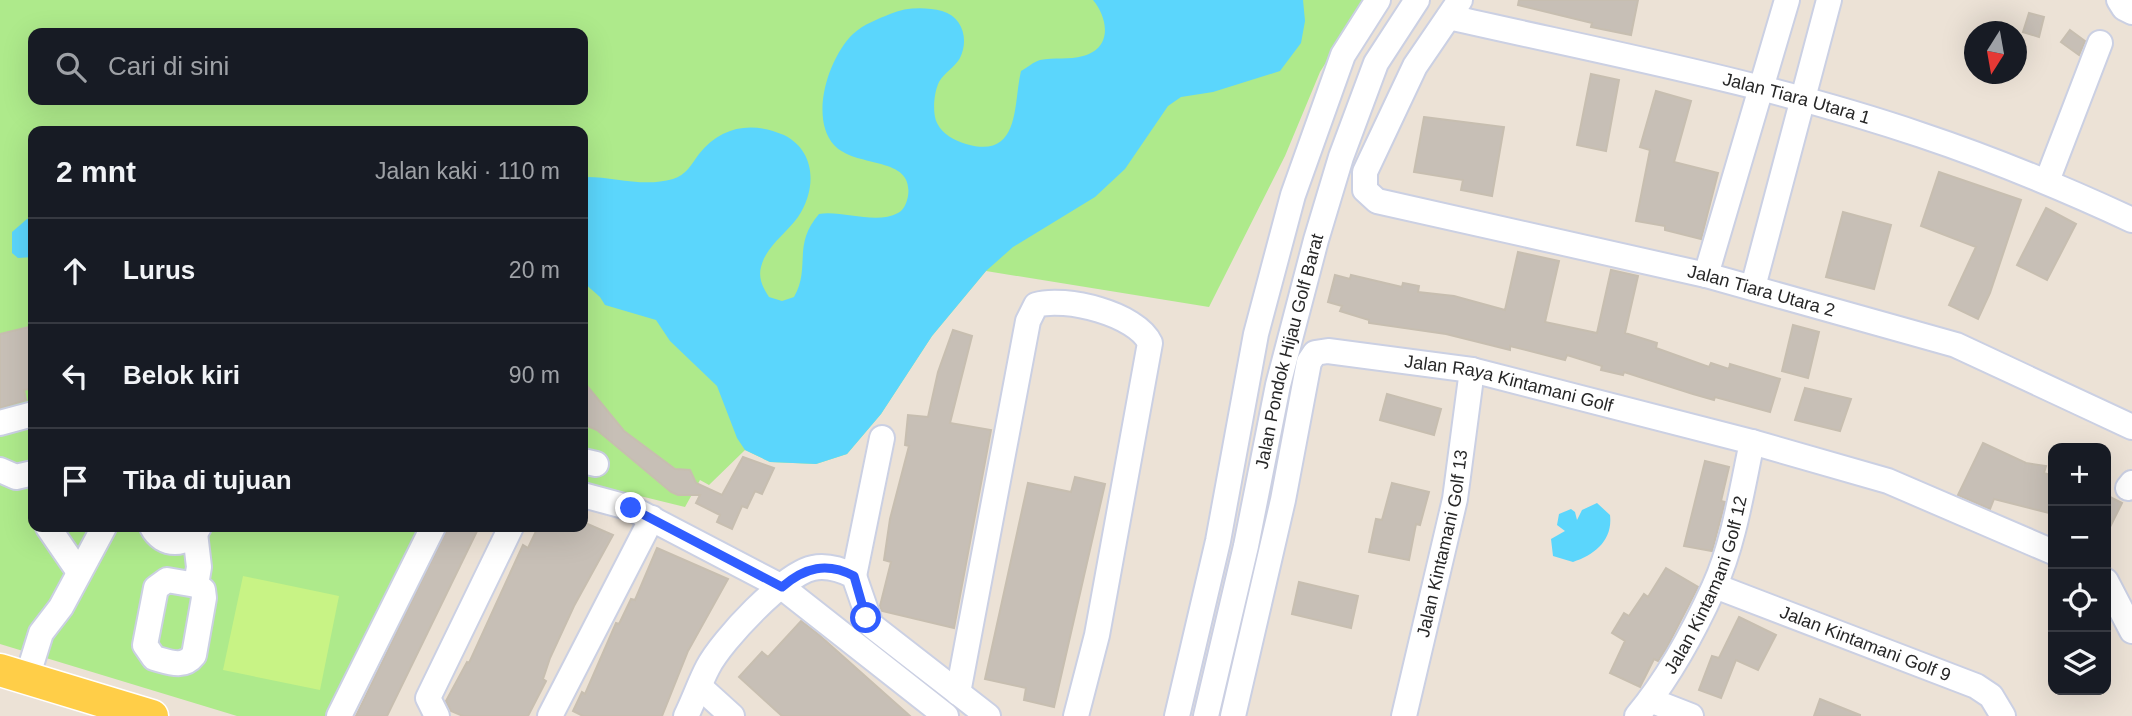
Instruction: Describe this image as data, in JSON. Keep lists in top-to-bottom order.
{
  "streets": {
    "street": [
      "Jalan Tiara Utara 1",
      "Jalan Tiara Utara 2",
      "Jalan Pondok Hijau Golf Barat",
      "Jalan Raya Kintamani Golf",
      "Jalan Kintamani Golf 13",
      "Jalan Kintamani Golf 12",
      "Jalan Kintamani Golf 9"
    ]
  },
  "crossings": [
    ["Jalan Tiara Utara 1", "Jalan Tiara Utara 2"],
    ["Jalan Raya Kintamani Golf", "Jalan Kintamani Golf 13"],
    ["Jalan Raya Kintamani Golf", "Jalan Kintamani Golf 12"],
    ["Jalan Kintamani Golf 12", "Jalan Kintamani Golf 9"]
  ],
  "north": "bottom",
  "page": {
    "search": "Cari di sini",
    "heading": ["2 mnt", "Jalan kaki · 110 m"],
    "list": [
      ["Lurus", "20 m"],
      ["Belok kiri", "90 m"],
      "Tiba di tujuan"
    ],
    "map_buttons": ["+", "−"]
  }
}
